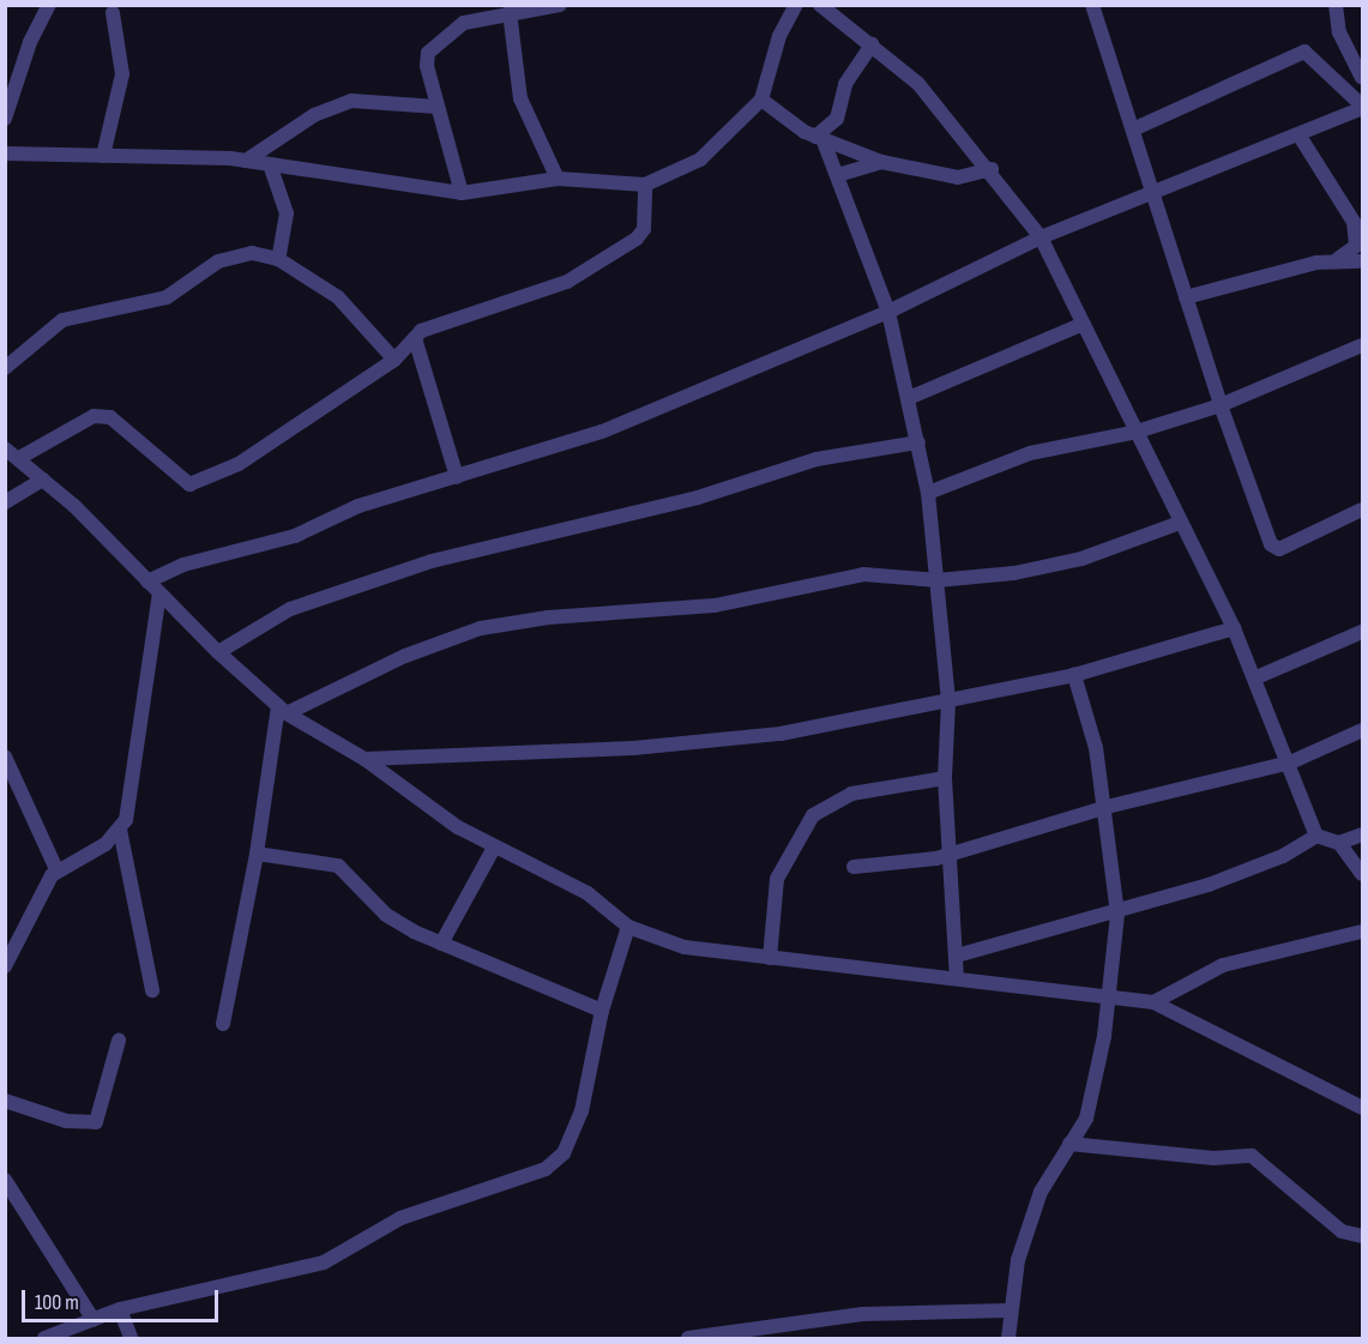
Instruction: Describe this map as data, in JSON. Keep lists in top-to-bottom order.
{
  "scale_bar": "100 m"
}
